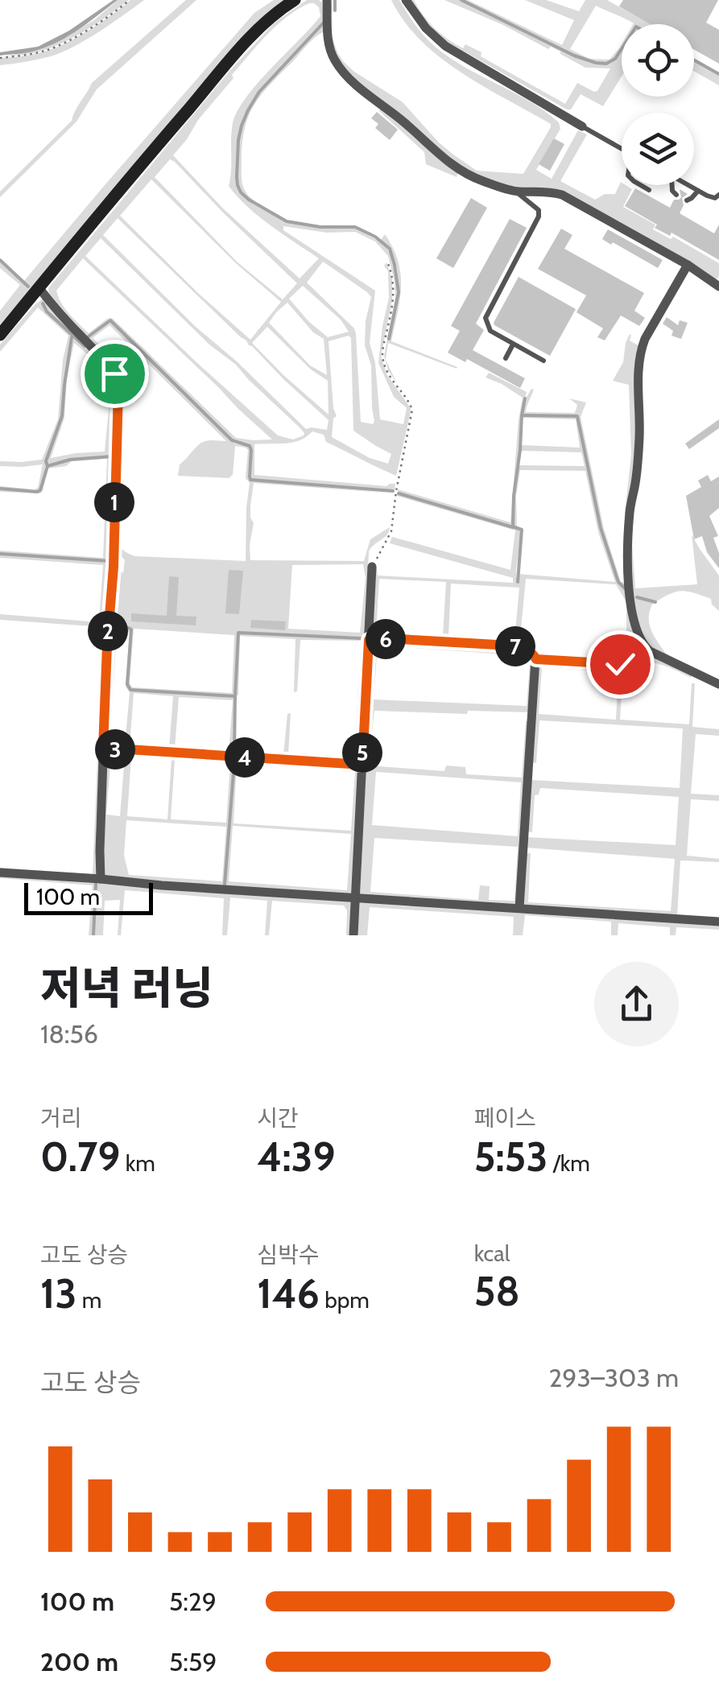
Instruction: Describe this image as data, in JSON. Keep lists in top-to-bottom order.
{
  "scale_bar": "100 m",
  "page": {
    "pins": [
      "1",
      "2",
      "6",
      "7",
      "3",
      "5",
      "4"
    ],
    "scale": "100 m",
    "heading": ["저녁 러닝", "18:56"],
    "stats": [
      ["거리", "0.79 km"],
      ["시간", "4:39"],
      ["페이스", "5:53 /km"],
      ["고도 상승", "13 m"],
      ["심박수", "146 bpm"],
      ["kcal", "58"]
    ],
    "chart": ["고도 상승", "293–303 m"],
    "list": [
      {
        "name": "100 m",
        "note": "5:29"
      },
      {
        "name": "200 m",
        "note": "5:59"
      }
    ]
  }
}
